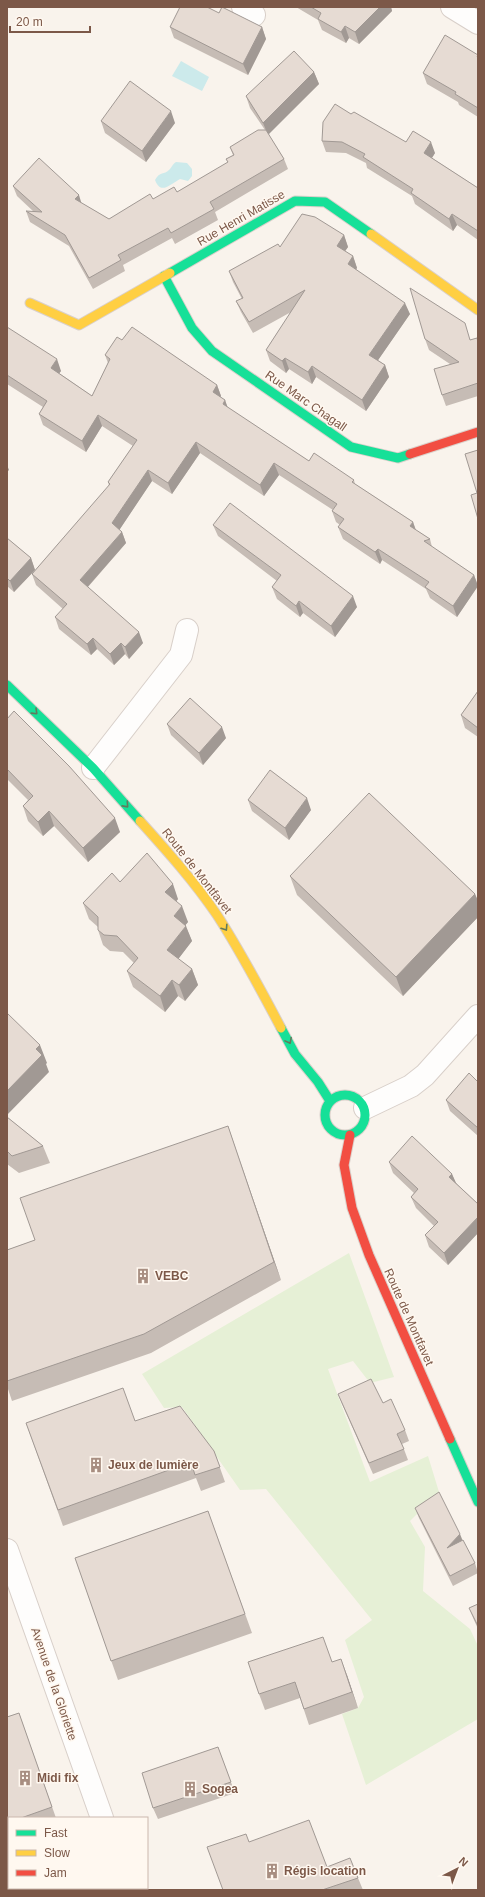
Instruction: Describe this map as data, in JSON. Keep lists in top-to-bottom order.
{
  "streets": {
    "street": [
      "Rue Henri Matisse",
      "Rue Marc Chagall",
      "Route de Montfavet",
      "Avenue de la Gloriette"
    ]
  },
  "crossings": [
    ["Rue Henri Matisse", "Rue Marc Chagall"]
  ],
  "one_way": ["Route de Montfavet"],
  "places": {
    "building": [
      "VEBC",
      "Jeux de lumière",
      "Midi fix",
      "Sogea",
      "Régis location"
    ]
  },
  "legend": ["Fast", "Slow", "Jam"],
  "scale_bar": "20 m",
  "north": "top right"
}
